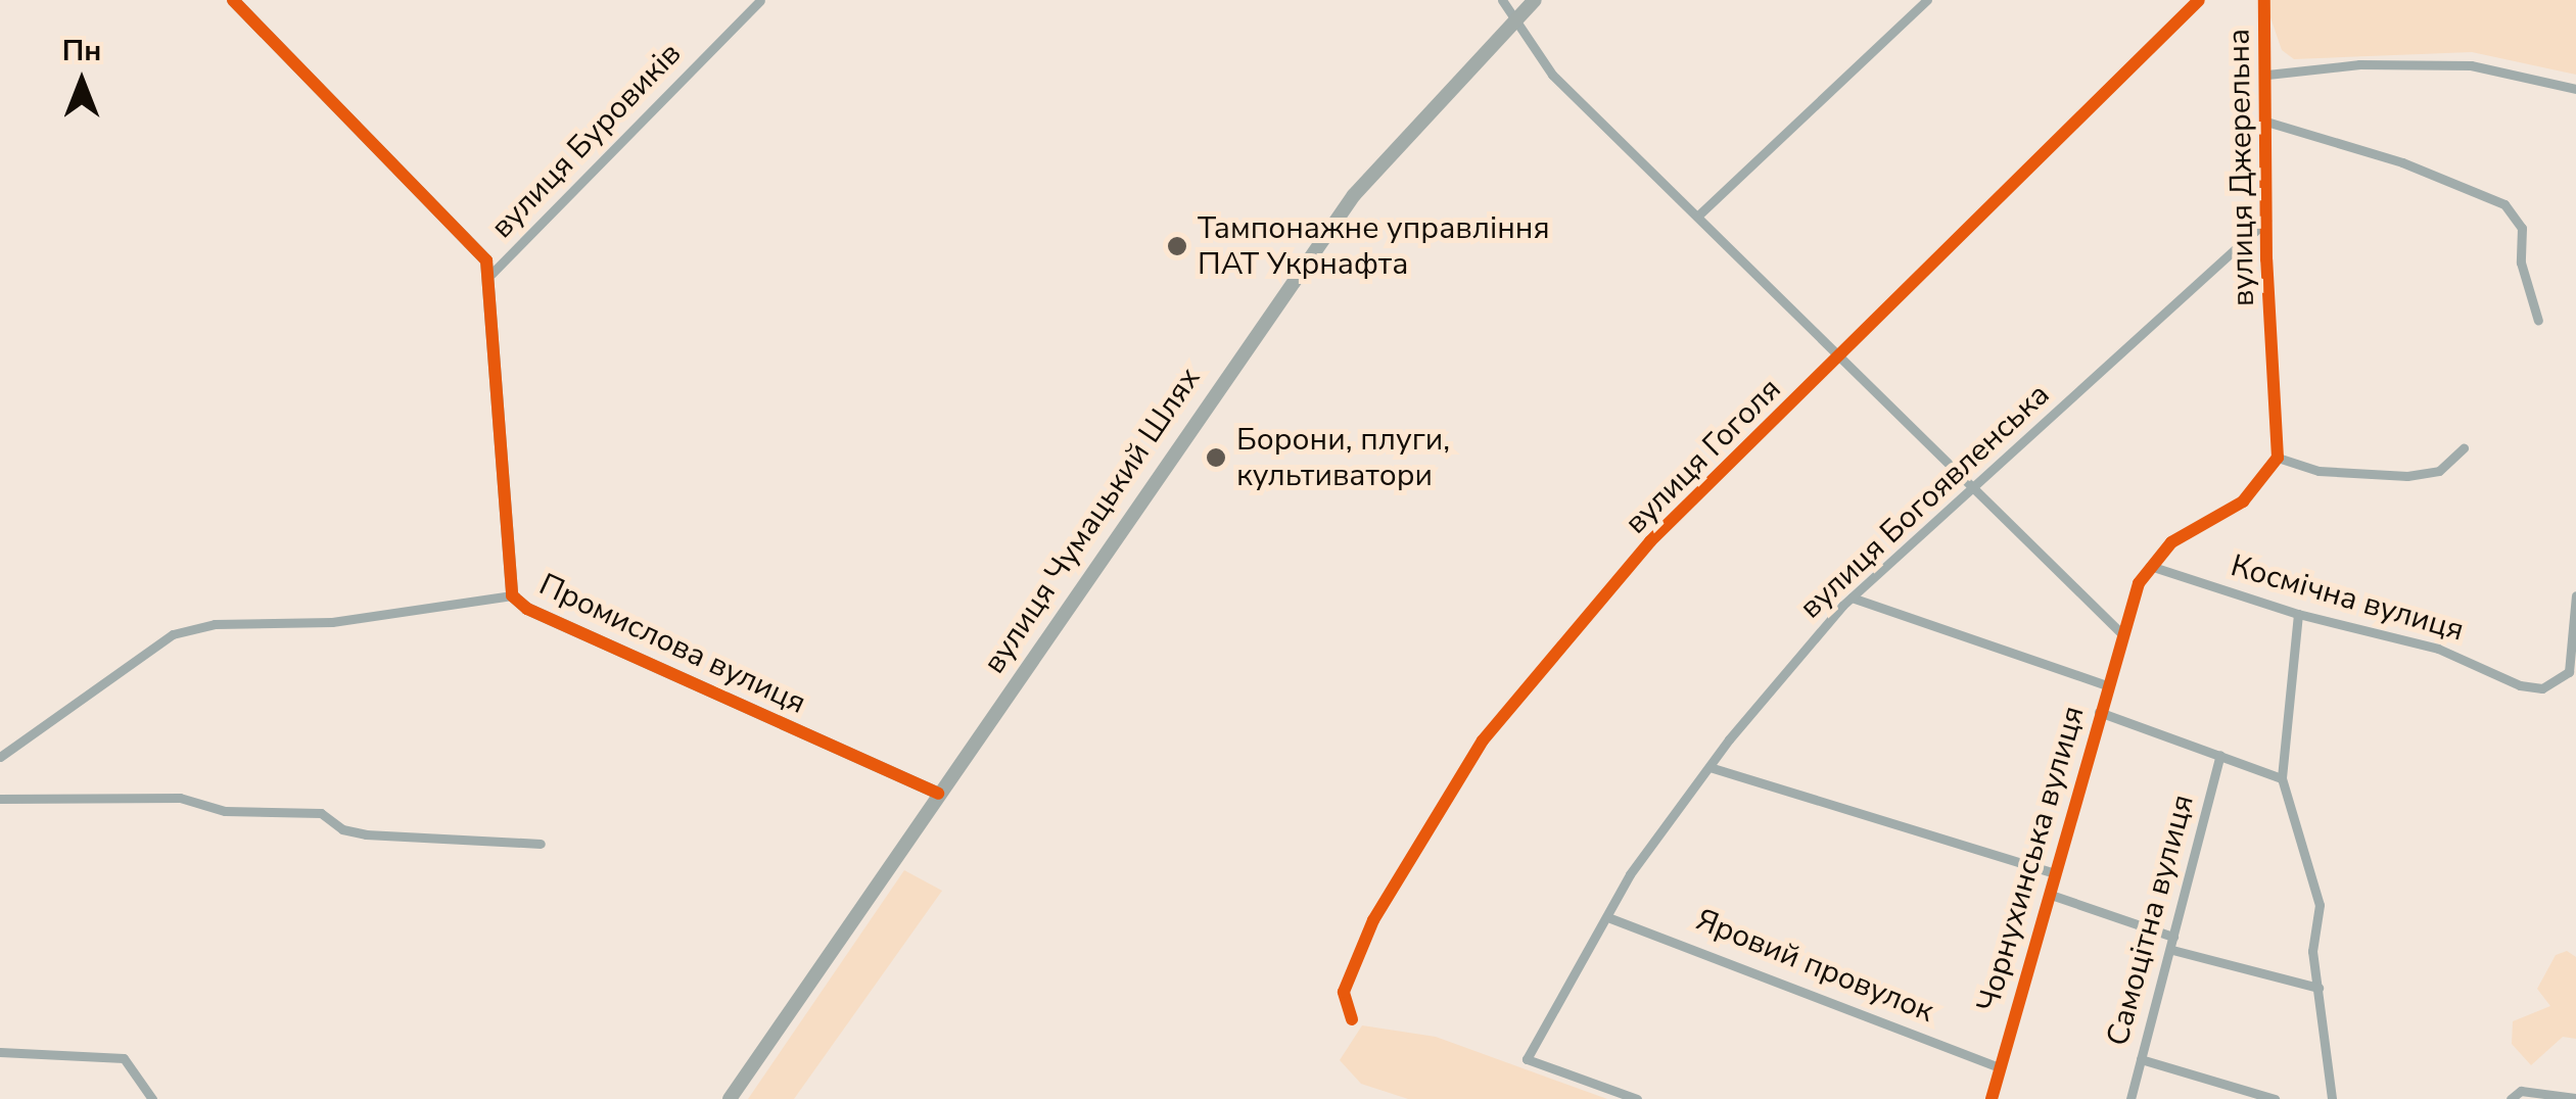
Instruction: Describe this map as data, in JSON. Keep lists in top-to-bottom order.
{
  "streets": {
    "main road": ["вулиця Чумацький Шлях"],
    "street": [
      "вулиця Буровиків",
      "вулиця Джерельна",
      "вулиця Гоголя",
      "вулиця Богоявленська",
      "Космічна вулиця",
      "Промислова вулиця",
      "Чорнухинська вулиця",
      "Самоцітна вулиця",
      "Яровий провулок"
    ]
  },
  "crossings": [
    ["вулиця Буровиків", "Промислова вулиця"],
    ["вулиця Джерельна", "вулиця Богоявленська"],
    ["вулиця Богоявленська", "Яровий провулок"],
    ["вулиця Чумацький Шлях", "Промислова вулиця"],
    ["Чорнухинська вулиця", "Яровий провулок"]
  ],
  "places": ["Тампонажне управління ПАТ Укрнафта", "Борони, плуги, культиватори"],
  "north": "top"
}
